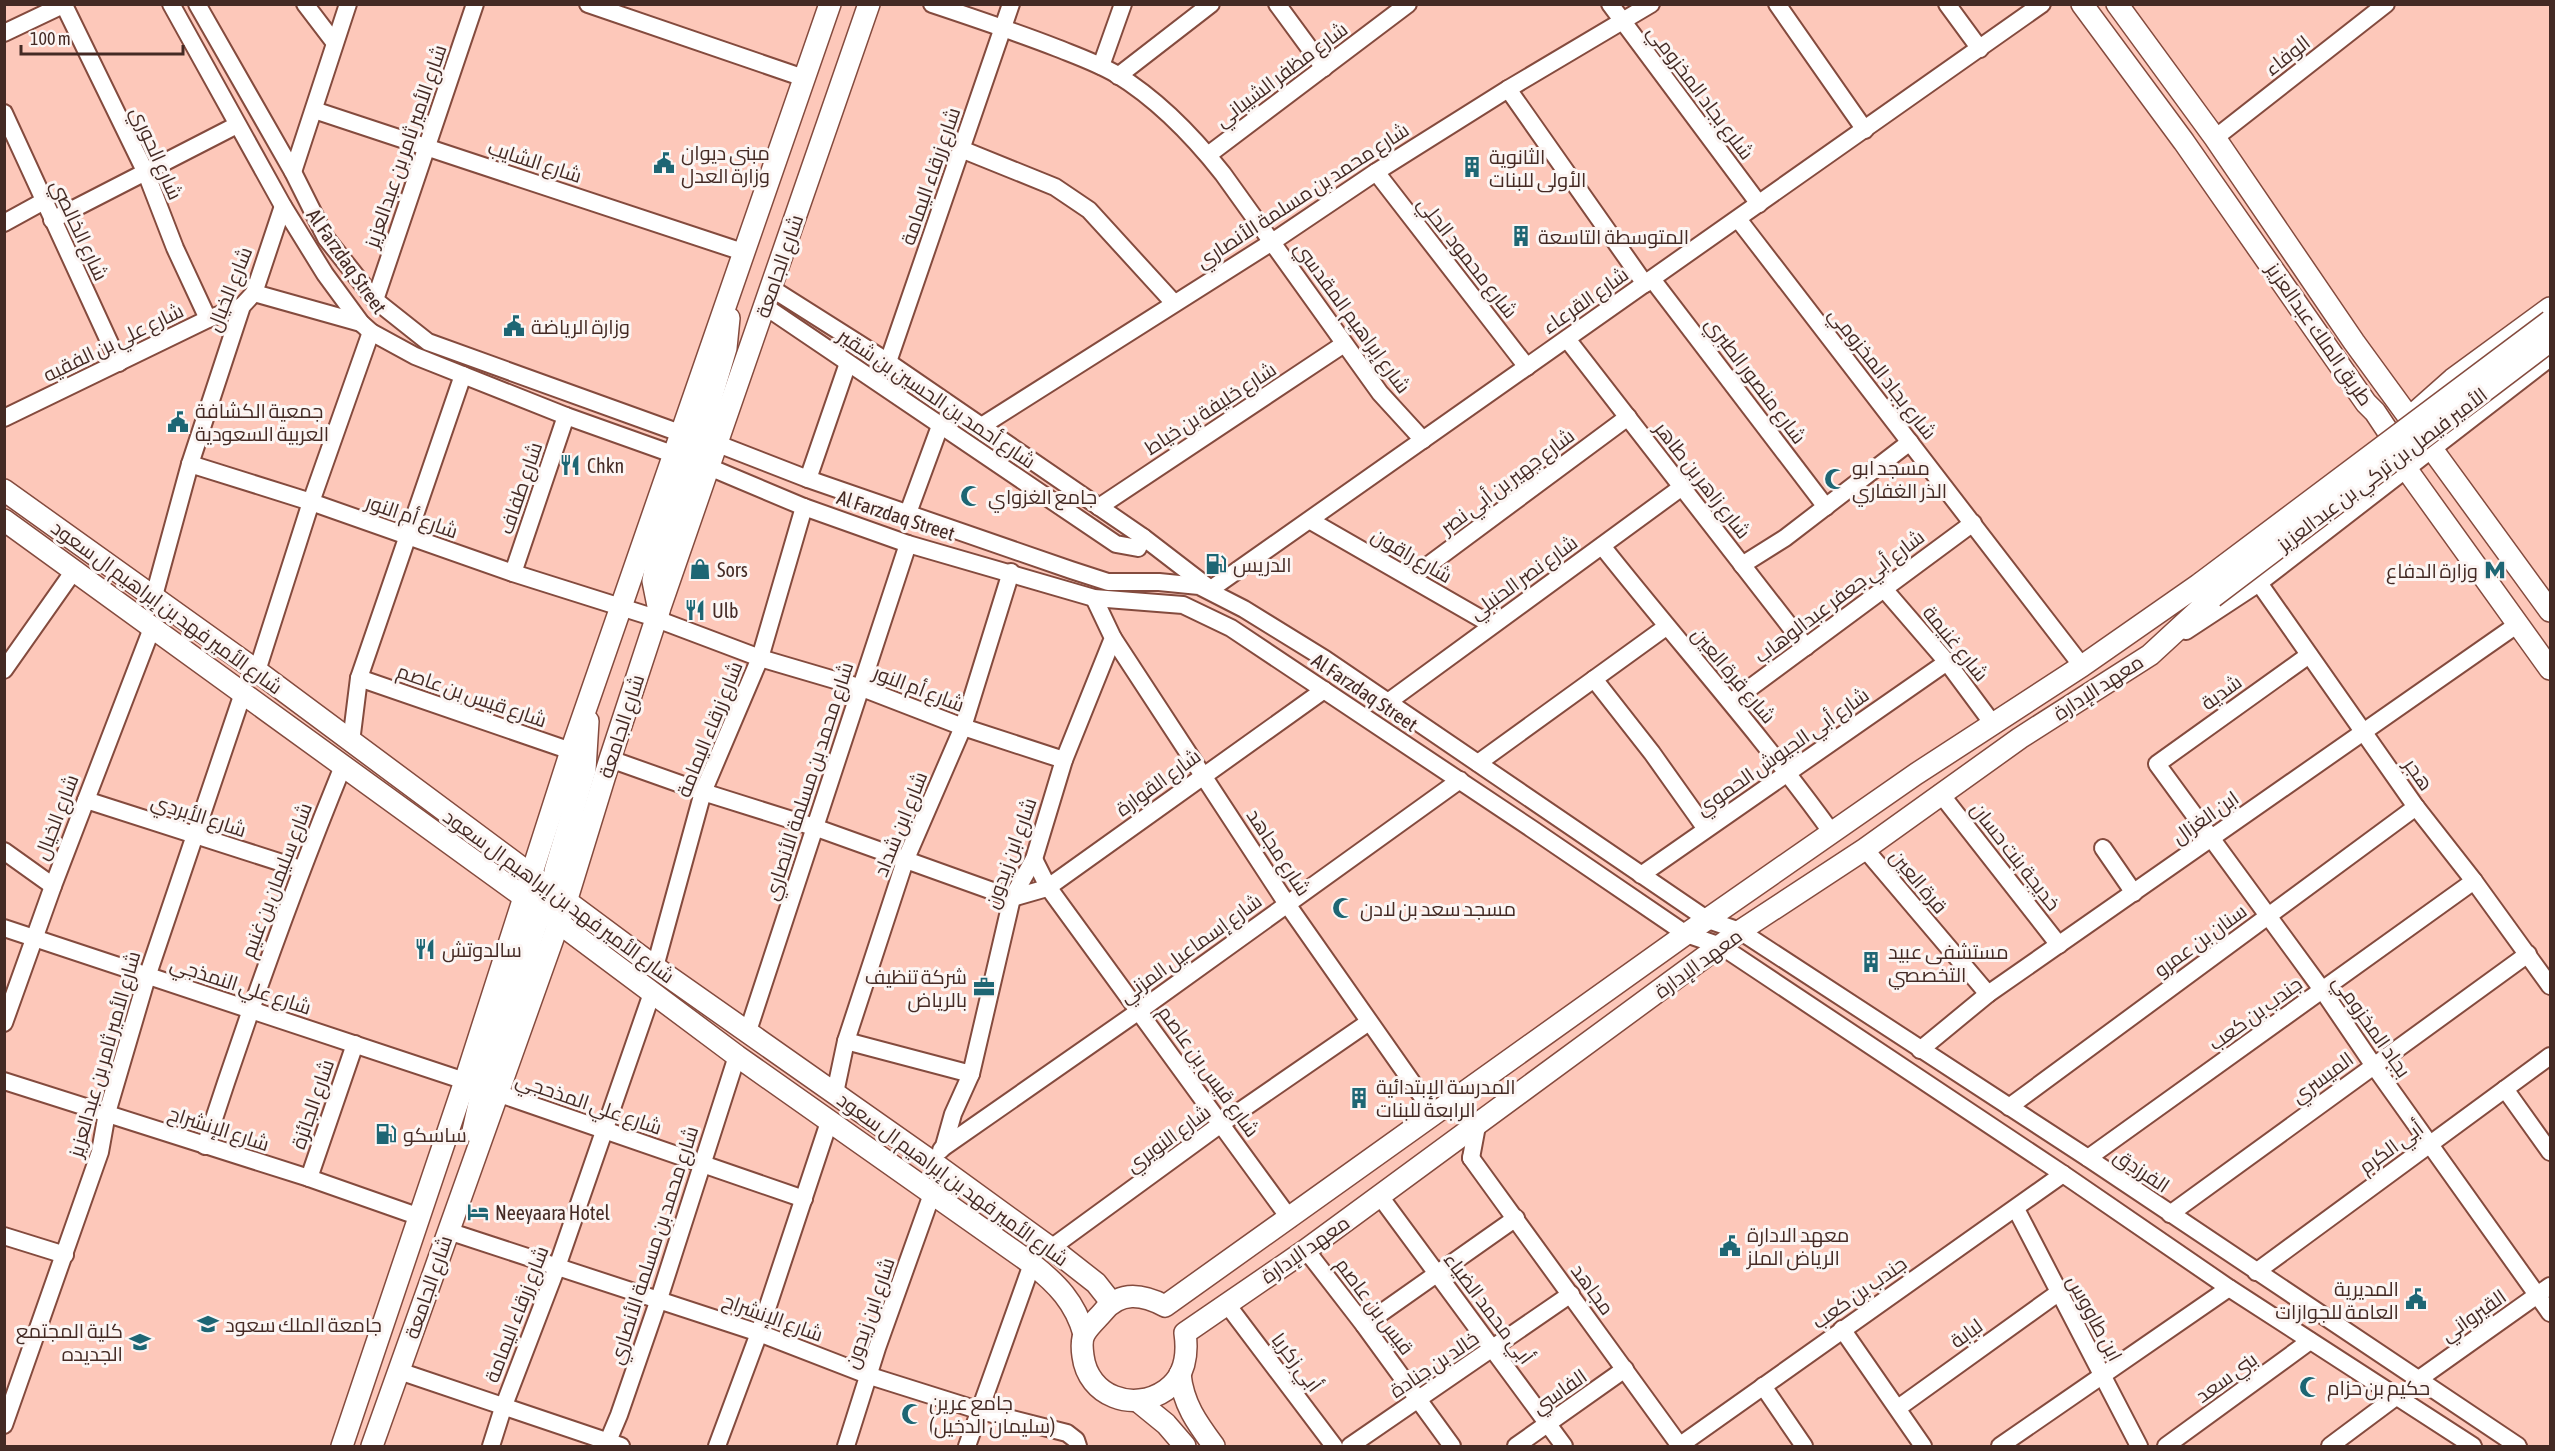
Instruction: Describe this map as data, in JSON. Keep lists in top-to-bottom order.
{
  "streets": {
    "main road": [
      "شارع الجامعة",
      "طريق الملك عبدالعزيز",
      "الأمير فيصل بن تركي بن عبدالعزيز",
      "شارع الأمير فهد بن إبراهيم ال سعود",
      "معهد الإدارة"
    ],
    "street": [
      "الوفاء",
      "شارع مظفر الشيباني",
      "شلرع بجاد المخزومي",
      "شارع الأمير ثامر بن عبدالعزيز",
      "شارع الحوري",
      "شارع الشايب",
      "شارع زرقاء اليمامة",
      "شارع محمد بن مسلمة الأنصاري",
      "شارع الخالصي",
      "شارع محمود الحلي",
      "Al Farzdaq Street",
      "شارع الخيال",
      "شارع القرعاء",
      "شارع إبراهيم المقدسي",
      "شارع علي بن الفقيه",
      "شارع بجاد المخزومي",
      "شارع منصور الطبري",
      "شارع أحمد بن الحسين بن شقير",
      "شارع خليفة بن خياط",
      "شارع زاهر بن طاهر",
      "شارع جهير بن أبي نصر",
      "شارع طفاف",
      "شارع أم النور",
      "شارع راقون",
      "شارع نصر الحنبلي",
      "شارع أبي جعفر عبدالوهاب",
      "شارع غنيمة",
      "شارع قرة العين",
      "شدية",
      "شارع قيس بن عاصم",
      "شارع أبي الجيوش الحموي",
      "هجر",
      "شارع القوارة",
      "شارع الأبردي",
      "ابن الغزال",
      "شارع ابن شداد",
      "شارع مجاهد",
      "شارع ابن زيدون",
      "خديجة بنت حسان",
      "شارع سليمان بن غنيم",
      "قرة العين",
      "سنان بن عمرو",
      "شارع إسماعيل المزني",
      "شارع علي النمذجي",
      "جندب بن كعب",
      "بجاد المخزومي",
      "الميسري",
      "شارع علي المذحجي",
      "شارع الجائزة",
      "شارع الإنشراح",
      "شارع النويري",
      "أبي الكرم",
      "الفرزدق",
      "مجاهد",
      "قيس بن عاصم",
      "أبي محمد الضياء",
      "القيرواني",
      "ابن طاووس",
      "لبابة",
      "أبي زكريا",
      "خالد بن جنادة",
      "بني سعد",
      "الفاسي"
    ]
  },
  "crossings": [
    ["الوفاء", "طريق الملك عبدالعزيز"],
    ["شارع مظفر الشيباني", "شارع إبراهيم المقدسي"],
    ["شلرع بجاد المخزومي", "شارع محمد بن مسلمة الأنصاري"],
    ["شلرع بجاد المخزومي", "شارع القرعاء"],
    ["شارع الأمير ثامر بن عبدالعزيز", "شارع الشايب"],
    ["شارع الأمير ثامر بن عبدالعزيز", "Al Farzdaq Street"],
    ["شارع الأمير ثامر بن عبدالعزيز", "شارع الأمير فهد بن إبراهيم ال سعود"],
    ["شارع الأمير ثامر بن عبدالعزيز", "شارع الأبردي"],
    ["شارع الأمير ثامر بن عبدالعزيز", "شارع علي النمذجي"],
    ["شارع الأمير ثامر بن عبدالعزيز", "شارع الإنشراح"],
    ["شارع الحوري", "شارع علي بن الفقيه"],
    ["شارع الشايب", "شارع الجامعة"],
    ["شارع زرقاء اليمامة", "Al Farzdaq Street"],
    ["شارع زرقاء اليمامة", "شارع إبراهيم المقدسي"],
    ["شارع زرقاء اليمامة", "شارع أحمد بن الحسين بن شقير"],
    ["شارع زرقاء اليمامة", "شارع أم النور"],
    ["شارع زرقاء اليمامة", "شارع الأمير فهد بن إبراهيم ال سعود"],
    ["شارع زرقاء اليمامة", "شارع علي المذحجي"],
    ["شارع زرقاء اليمامة", "شارع الإنشراح"],
    ["شارع محمد بن مسلمة الأنصاري", "شارع محمود الحلي"],
    ["شارع محمد بن مسلمة الأنصاري", "Al Farzdaq Street"],
    ["شارع محمد بن مسلمة الأنصاري", "شارع إبراهيم المقدسي"],
    ["شارع محمد بن مسلمة الأنصاري", "شارع منصور الطبري"],
    ["شارع محمد بن مسلمة الأنصاري", "شارع أحمد بن الحسين بن شقير"],
    ["شارع محمد بن مسلمة الأنصاري", "شارع أم النور"],
    ["شارع محمد بن مسلمة الأنصاري", "شارع الأمير فهد بن إبراهيم ال سعود"],
    ["شارع محمد بن مسلمة الأنصاري", "شارع علي المذحجي"],
    ["شارع محمد بن مسلمة الأنصاري", "شارع الإنشراح"],
    ["شارع الخالصي", "شارع علي بن الفقيه"],
    ["شارع محمود الحلي", "شارع القرعاء"],
    ["Al Farzdaq Street", "شارع الجامعة"],
    ["Al Farzdaq Street", "شارع الخيال"],
    ["Al Farzdaq Street", "شارع أحمد بن الحسين بن شقير"],
    ["Al Farzdaq Street", "شارع طفاف"],
    ["Al Farzdaq Street", "شارع نصر الحنبلي"],
    ["Al Farzdaq Street", "معهد الإدارة"],
    ["Al Farzdaq Street", "شارع أبي الجيوش الحموي"],
    ["Al Farzdaq Street", "شارع القوارة"],
    ["Al Farzdaq Street", "شارع ابن شداد"],
    ["Al Farzdaq Street", "شارع إسماعيل المزني"],
    ["Al Farzdaq Street", "الفرزدق"],
    ["شارع الجامعة", "شارع أحمد بن الحسين بن شقير"],
    ["شارع الجامعة", "شارع أم النور"],
    ["شارع الجامعة", "شارع الأمير فهد بن إبراهيم ال سعود"],
    ["شارع الجامعة", "شارع قيس بن عاصم"],
    ["شارع الجامعة", "شارع علي النمذجي"],
    ["شارع الجامعة", "شارع علي المذحجي"],
    ["شارع الجامعة", "شارع الإنشراح"],
    ["شارع الخيال", "شارع علي بن الفقيه"],
    ["شارع الخيال", "شارع أم النور"],
    ["شارع الخيال", "شارع الأمير فهد بن إبراهيم ال سعود"],
    ["شارع الخيال", "شارع الأبردي"],
    ["شارع الخيال", "شارع علي النمذجي"],
    ["شارع القرعاء", "شارع إبراهيم المقدسي"],
    ["شارع القرعاء", "شارع بجاد المخزومي"],
    ["شارع القرعاء", "شارع منصور الطبري"],
    ["شارع القرعاء", "شارع أحمد بن الحسين بن شقير"],
    ["شارع القرعاء", "شارع زاهر بن طاهر"],
    ["شارع القرعاء", "شارع راقون"],
    ["شارع إبراهيم المقدسي", "شارع خليفة بن خياط"],
    ["طريق الملك عبدالعزيز", "ابن الغزال"],
    ["شارع بجاد المخزومي", "شارع أبي جعفر عبدالوهاب"],
    ["شارع بجاد المخزومي", "معهد الإدارة"],
    ["شارع أحمد بن الحسين بن شقير", "شارع خليفة بن خياط"],
    ["الأمير فيصل بن تركي بن عبدالعزيز", "معهد الإدارة"],
    ["شارع زاهر بن طاهر", "شارع جهير بن أبي نصر"],
    ["شارع زاهر بن طاهر", "شارع نصر الحنبلي"],
    ["شارع زاهر بن طاهر", "شارع أبي جعفر عبدالوهاب"],
    ["شارع جهير بن أبي نصر", "شارع راقون"],
    ["شارع طفاف", "شارع أم النور"],
    ["شارع أم النور", "شارع ابن شداد"],
    ["شارع أم النور", "شارع ابن زيدون"],
    ["شارع راقون", "شارع نصر الحنبلي"],
    ["شارع نصر الحنبلي", "شارع قرة العين"],
    ["شارع أبي جعفر عبدالوهاب", "شارع غنيمة"],
    ["شارع أبي جعفر عبدالوهاب", "شارع قرة العين"],
    ["شارع الأمير فهد بن إبراهيم ال سعود", "معهد الإدارة"],
    ["شارع الأمير فهد بن إبراهيم ال سعود", "شارع ابن شداد"],
    ["شارع الأمير فهد بن إبراهيم ال سعود", "شارع ابن زيدون"],
    ["شارع الأمير فهد بن إبراهيم ال سعود", "شارع سليمان بن غنيم"],
    ["شارع الأمير فهد بن إبراهيم ال سعود", "شارع إسماعيل المزني"],
    ["شارع الأمير فهد بن إبراهيم ال سعود", "شارع النويري"],
    ["شارع غنيمة", "معهد الإدارة"],
    ["شارع غنيمة", "شارع أبي الجيوش الحموي"],
    ["شارع قرة العين", "معهد الإدارة"],
    ["شارع قرة العين", "شارع أبي الجيوش الحموي"],
    ["معهد الإدارة", "شارع قيس بن عاصم"],
    ["معهد الإدارة", "شارع مجاهد"],
    ["معهد الإدارة", "خديجة بنت حسان"],
    ["معهد الإدارة", "قرة العين"],
    ["معهد الإدارة", "الفرزدق"],
    ["معهد الإدارة", "قيس بن عاصم"],
    ["معهد الإدارة", "أبي محمد الضياء"],
    ["معهد الإدارة", "أبي زكريا"],
    ["شدية", "هجر"],
    ["شدية", "بجاد المخزومي"],
    ["شارع قيس بن عاصم", "شارع القوارة"],
    ["شارع قيس بن عاصم", "شارع ابن زيدون"],
    ["شارع قيس بن عاصم", "شارع إسماعيل المزني"],
    ["شارع قيس بن عاصم", "شارع النويري"],
    ["هجر", "ابن الغزال"],
    ["هجر", "سنان بن عمرو"],
    ["هجر", "جندب بن كعب"],
    ["هجر", "الميسري"],
    ["شارع القوارة", "شارع مجاهد"],
    ["شارع القوارة", "شارع ابن زيدون"],
    ["شارع الأبردي", "شارع سليمان بن غنيم"],
    ["ابن الغزال", "خديجة بنت حسان"],
    ["ابن الغزال", "قرة العين"],
    ["ابن الغزال", "بجاد المخزومي"],
    ["ابن الغزال", "الفرزدق"],
    ["شارع مجاهد", "شارع ابن زيدون"],
    ["شارع مجاهد", "شارع إسماعيل المزني"],
    ["شارع مجاهد", "شارع النويري"],
    ["شارع ابن زيدون", "شارع إسماعيل المزني"],
    ["شارع ابن زيدون", "شارع الإنشراح"],
    ["شارع سليمان بن غنيم", "شارع علي النمذجي"],
    ["شارع سليمان بن غنيم", "شارع الإنشراح"],
    ["سنان بن عمرو", "بجاد المخزومي"],
    ["سنان بن عمرو", "الفرزدق"],
    ["شارع علي النمذجي", "شارع الجائزة"],
    ["جندب بن كعب", "بجاد المخزومي"],
    ["جندب بن كعب", "الفرزدق"],
    ["جندب بن كعب", "مجاهد"],
    ["جندب بن كعب", "ابن طاووس"],
    ["بجاد المخزومي", "الميسري"],
    ["بجاد المخزومي", "أبي الكرم"],
    ["بجاد المخزومي", "القيرواني"],
    ["الميسري", "الفرزدق"],
    ["شارع الجائزة", "شارع الإنشراح"],
    ["أبي الكرم", "الفرزدق"],
    ["الفرزدق", "القيرواني"],
    ["مجاهد", "خالد بن جنادة"],
    ["مجاهد", "الفاسي"],
    ["قيس بن عاصم", "خالد بن جنادة"],
    ["أبي محمد الضياء", "خالد بن جنادة"],
    ["أبي محمد الضياء", "الفاسي"],
    ["ابن طاووس", "لبابة"]
  ],
  "places": {
    "public building": [
      "مبنى ديوان وزارة العدل",
      "وزارة الرياضة",
      "جمعية الكشافة العربية السعودية",
      "معهد الادارة الرياض الملز",
      "المديرية العامة للجوازات"
    ],
    "building": [
      "الثانوية الأولى للبنات",
      "المتوسطة التاسعة",
      "مستشفى عبيد التخصصي",
      "المدرسة الإبتدائية الرابعة للبنات"
    ],
    "restaurant": ["Chkn", "Ulb", "سالدوتش"],
    "mosque": [
      "مسجد ابو الذر الغفاري",
      "جامع الغزواي",
      "مسجد سعد بن لادن",
      "حكيم بن حزام",
      "جامع عرين (سليمان الدخيل)"
    ],
    "fuel station": ["الدريس", "ساسكو"],
    "shop": ["Sors"],
    "metro station": ["وزارة الدفاع"],
    "office": ["شركة تنظيف بالرياض"],
    "hotel": ["Neeyaara Hotel"],
    "school or university": ["جامعة الملك سعود", "كلية المجتمع الجديده"]
  },
  "scale_bar": "100 m"
}
